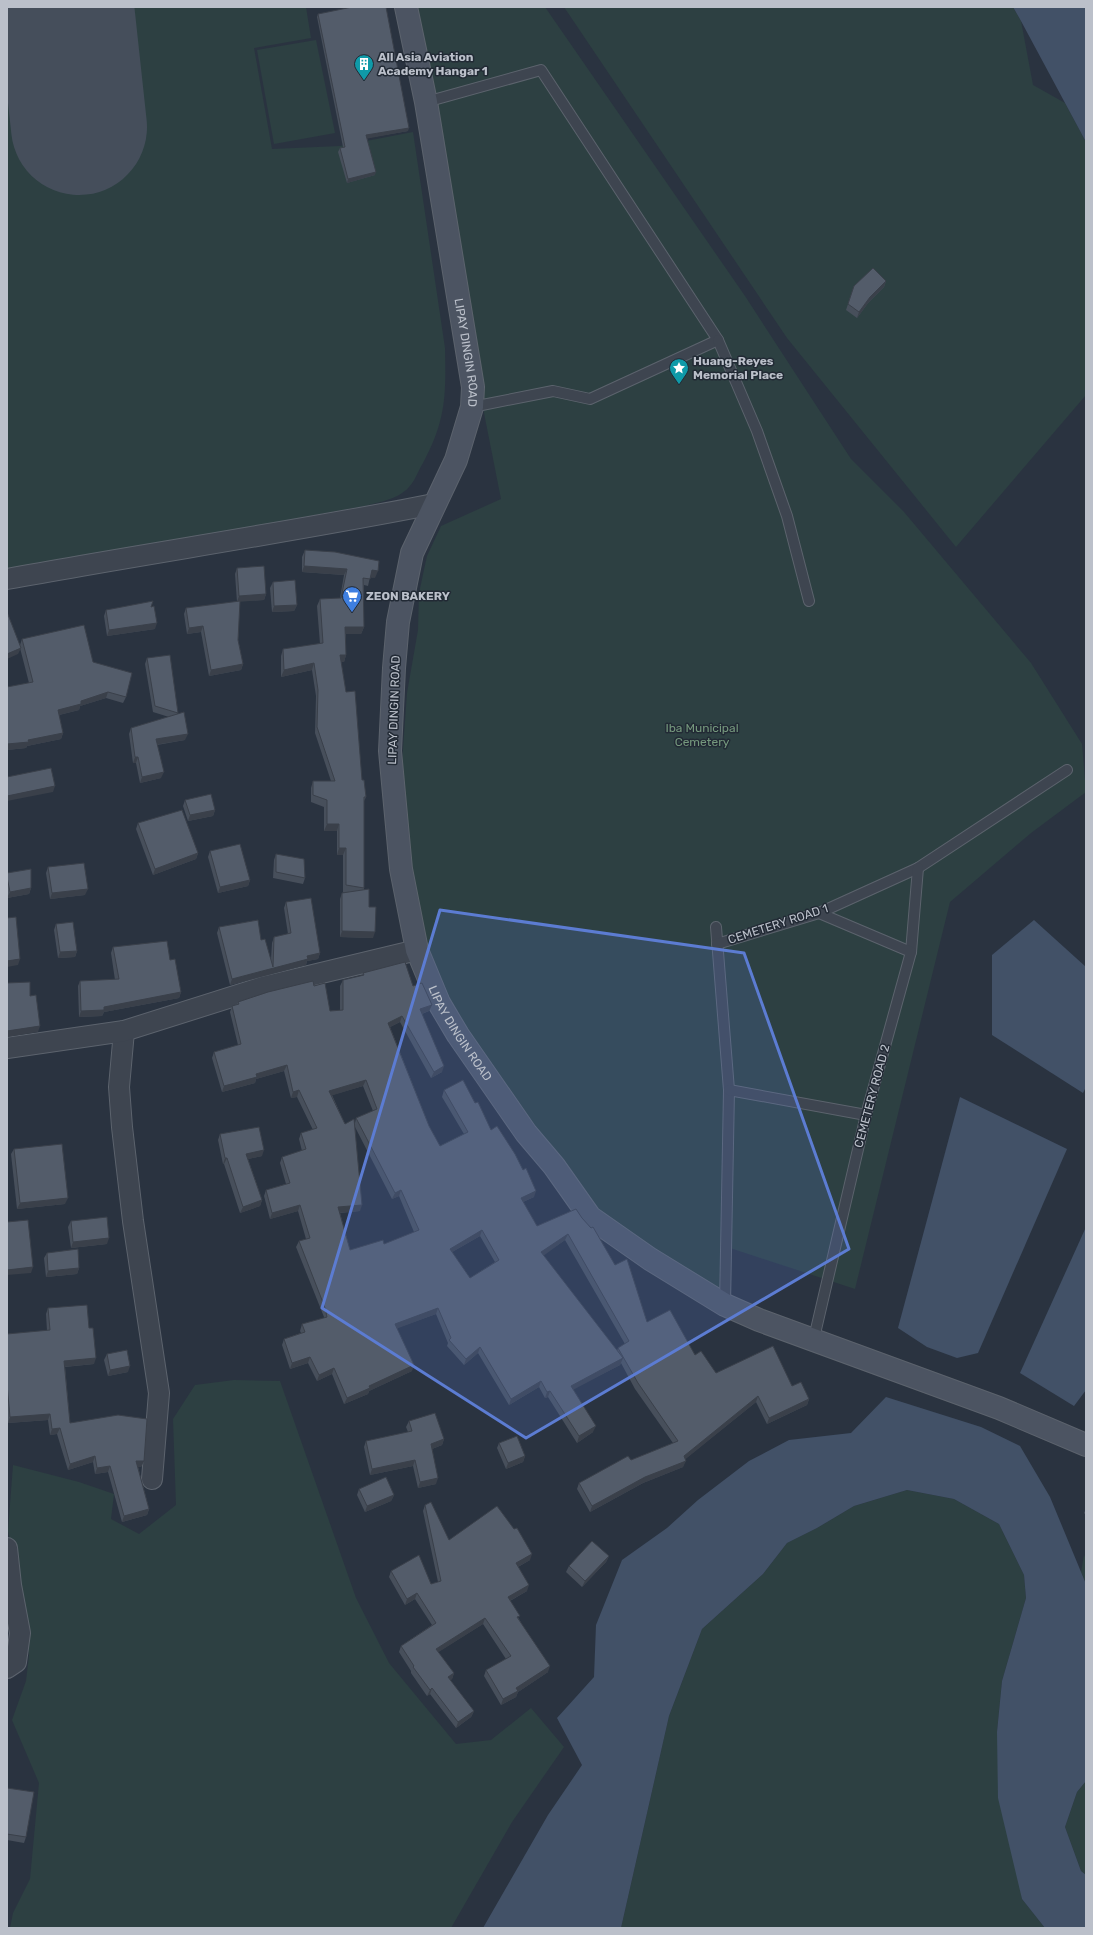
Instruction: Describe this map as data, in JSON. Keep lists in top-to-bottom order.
{
  "streets": {
    "street": ["LIPAY DINGIN ROAD"],
    "lane": ["CEMETERY ROAD 1", "CEMETERY ROAD 2"]
  },
  "crossings": [
    ["LIPAY DINGIN ROAD", "CEMETERY ROAD 1"],
    ["LIPAY DINGIN ROAD", "CEMETERY ROAD 2"],
    ["CEMETERY ROAD 1", "CEMETERY ROAD 2"]
  ],
  "parks": ["Iba Municipal Cemetery"],
  "places": {
    "building": ["All Asia Aviation Academy Hangar 1"],
    "place": ["Huang-Reyes Memorial Place"],
    "supermarket": ["ZEON BAKERY"]
  }
}
